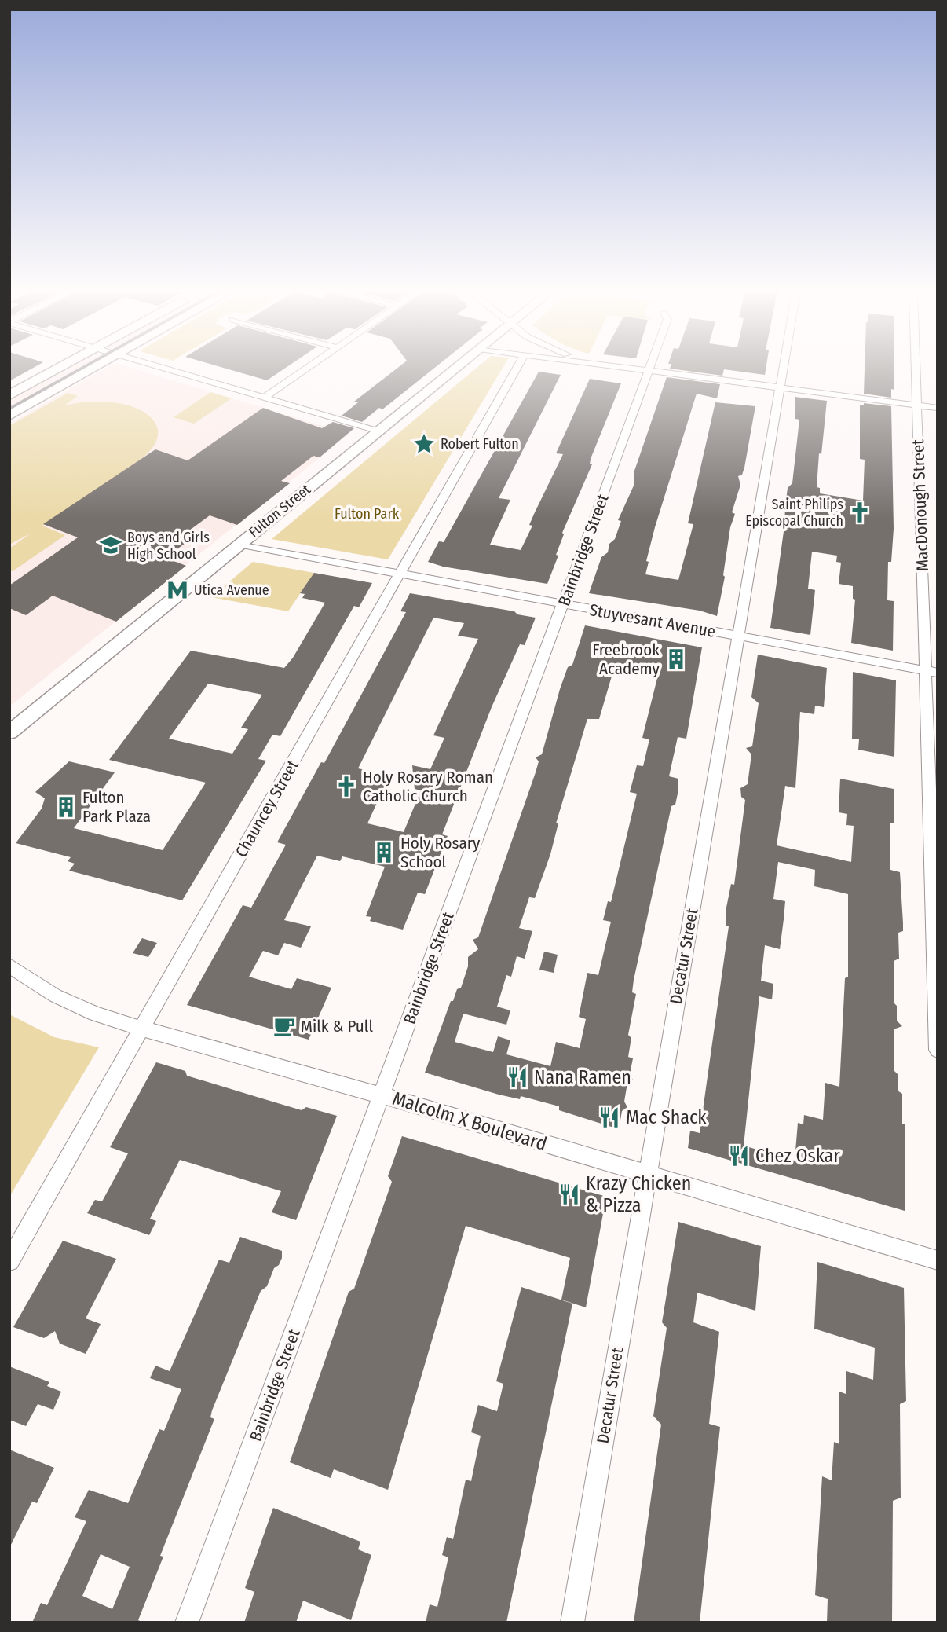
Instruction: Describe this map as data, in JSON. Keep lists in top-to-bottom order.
{
  "streets": {
    "main road": ["Fulton Street"],
    "street": [
      "MacDonough Street",
      "Bainbridge Street",
      "Stuyvesant Avenue",
      "Chauncey Street",
      "Decatur Street",
      "Malcolm X Boulevard"
    ]
  },
  "crossings": [
    ["MacDonough Street", "Stuyvesant Avenue"],
    ["Fulton Street", "Stuyvesant Avenue"],
    ["Bainbridge Street", "Stuyvesant Avenue"],
    ["Bainbridge Street", "Malcolm X Boulevard"],
    ["Stuyvesant Avenue", "Chauncey Street"],
    ["Stuyvesant Avenue", "Decatur Street"],
    ["Chauncey Street", "Malcolm X Boulevard"],
    ["Decatur Street", "Malcolm X Boulevard"]
  ],
  "parks": ["Fulton Park"],
  "places": {
    "place": ["Robert Fulton"],
    "church": ["Saint Philips Episcopal Church", "Holy Rosary Roman Catholic Church"],
    "school or university": ["Boys and Girls High School"],
    "metro station": ["Utica Avenue"],
    "building": ["Freebrook Academy", "Fulton Park Plaza", "Holy Rosary School"],
    "cafe": ["Milk & Pull"],
    "restaurant": [
      "Nana Ramen",
      "Mac Shack",
      "Chez Oskar",
      "Krazy Chicken & Pizza"
    ]
  }
}
